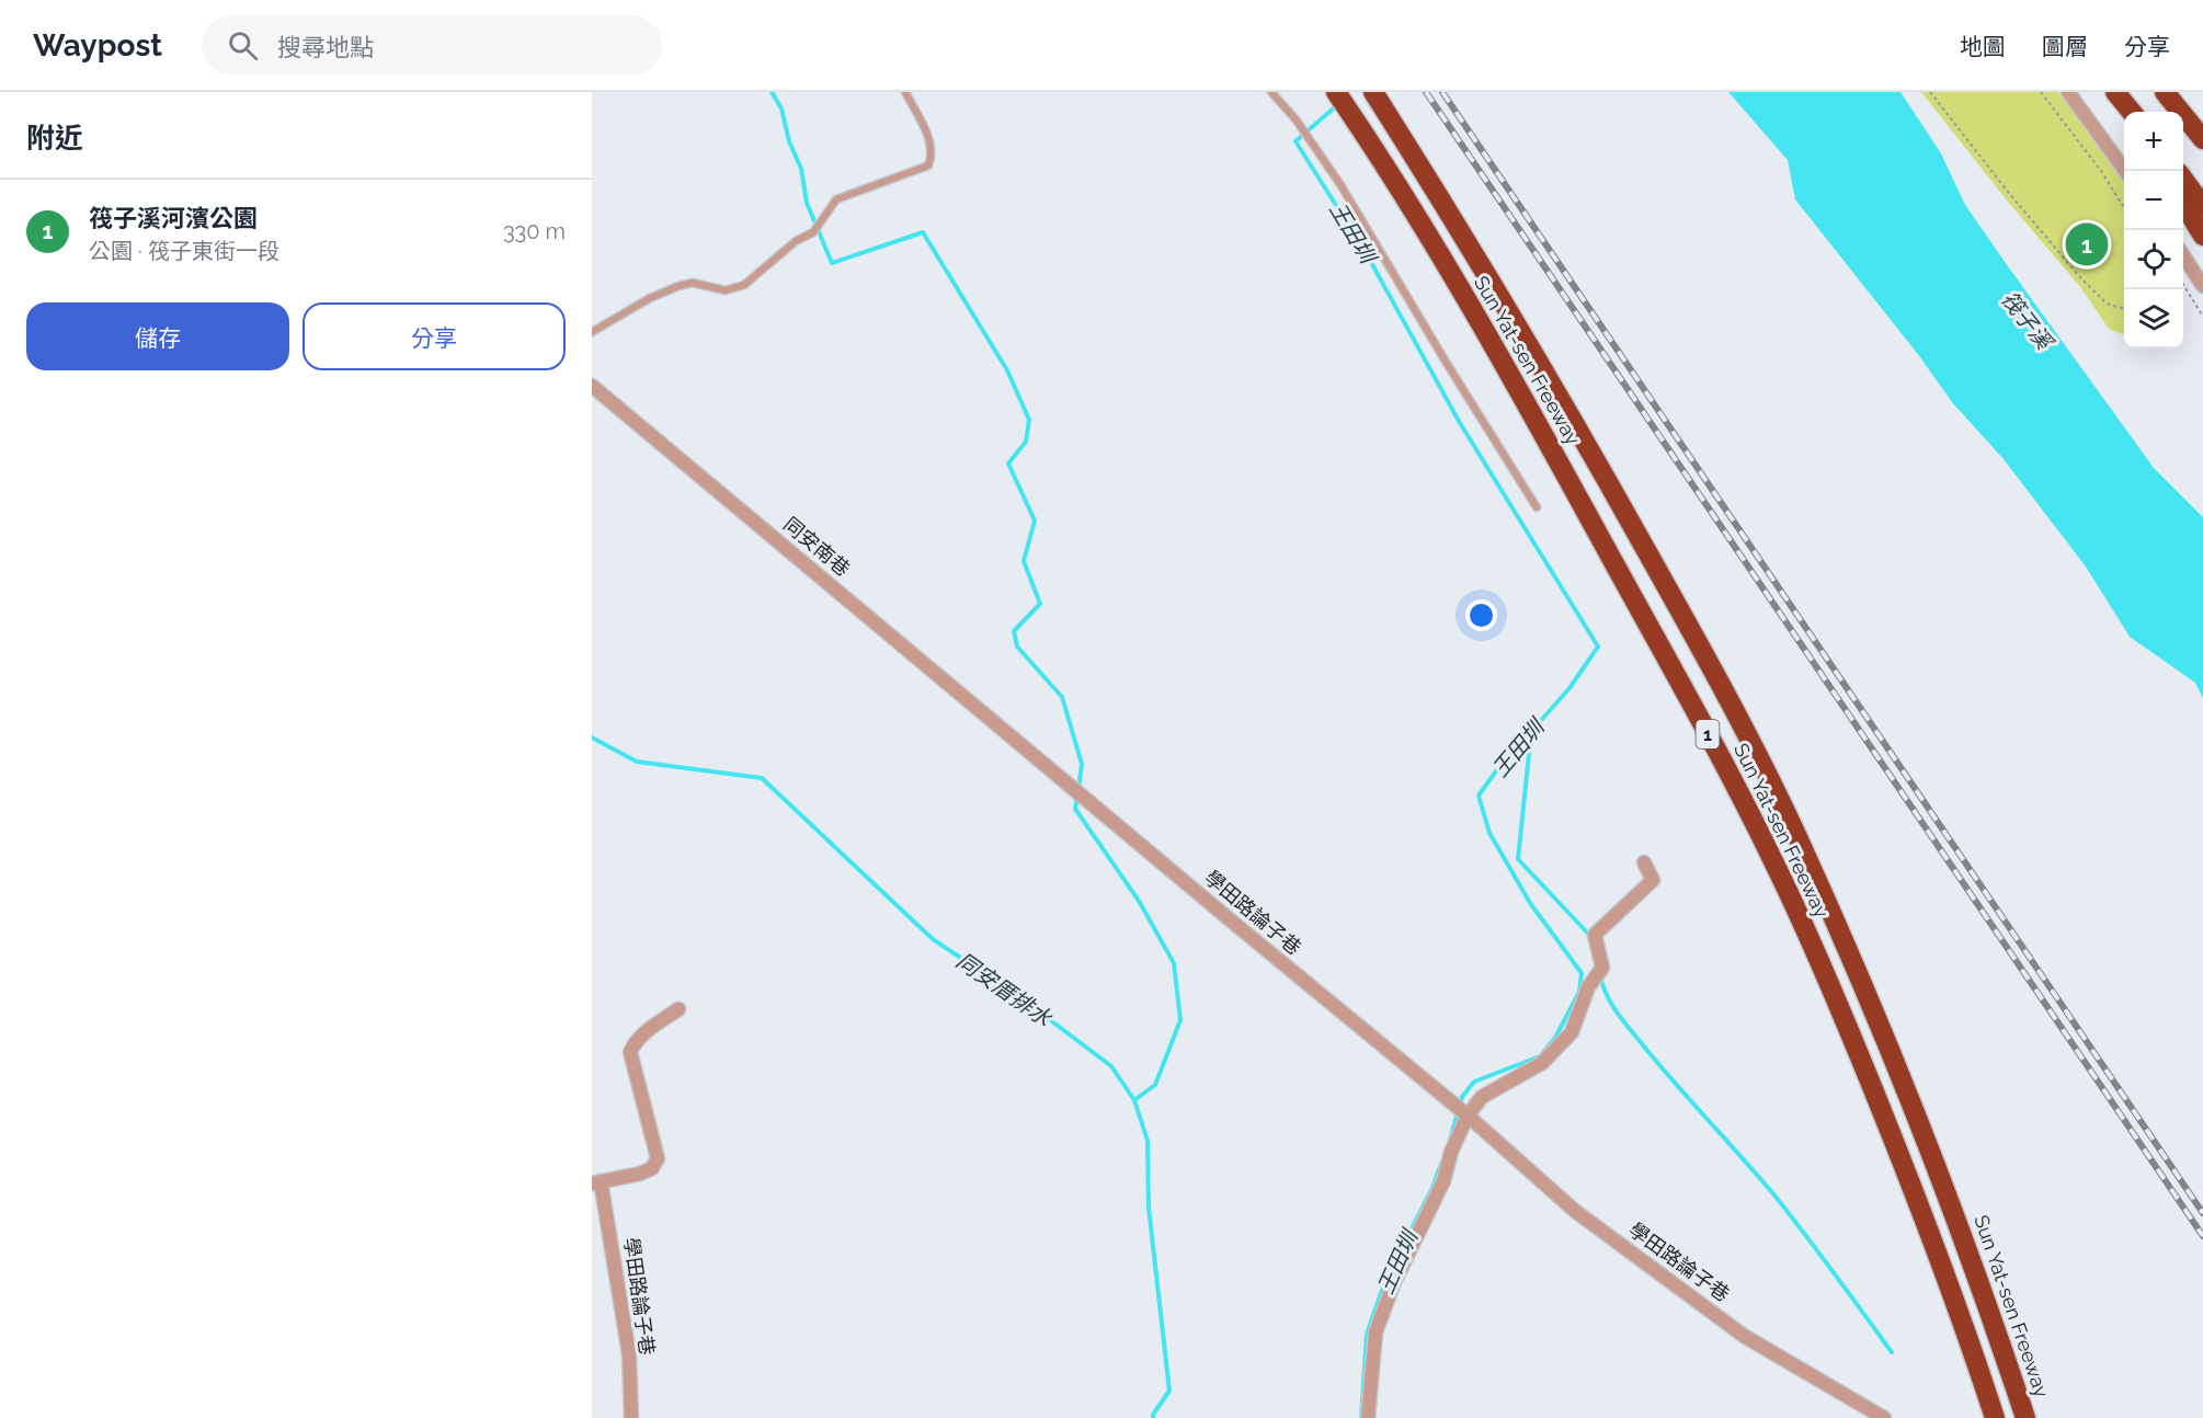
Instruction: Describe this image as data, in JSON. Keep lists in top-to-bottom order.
{
  "streets": {
    "highway": ["Sun Yat-sen Freeway", "1"],
    "street": ["同安南巷", "學田路論子巷"]
  },
  "crossings": [
    ["同安南巷", "學田路論子巷"]
  ],
  "water": ["王田圳", "筏子溪", "同安厝排水"],
  "page": {
    "header": "Waypost",
    "search": "搜尋地點",
    "nav": ["地圖", "圖層", "分享"],
    "heading": "附近",
    "map_buttons": ["+", "−"],
    "list": [
      {
        "mark": "1",
        "name": "筏子溪河濱公園",
        "note": "公園 · 筏子東街一段",
        "value": "330 m"
      }
    ],
    "pins": "1",
    "buttons": ["儲存", "分享"]
  }
}
